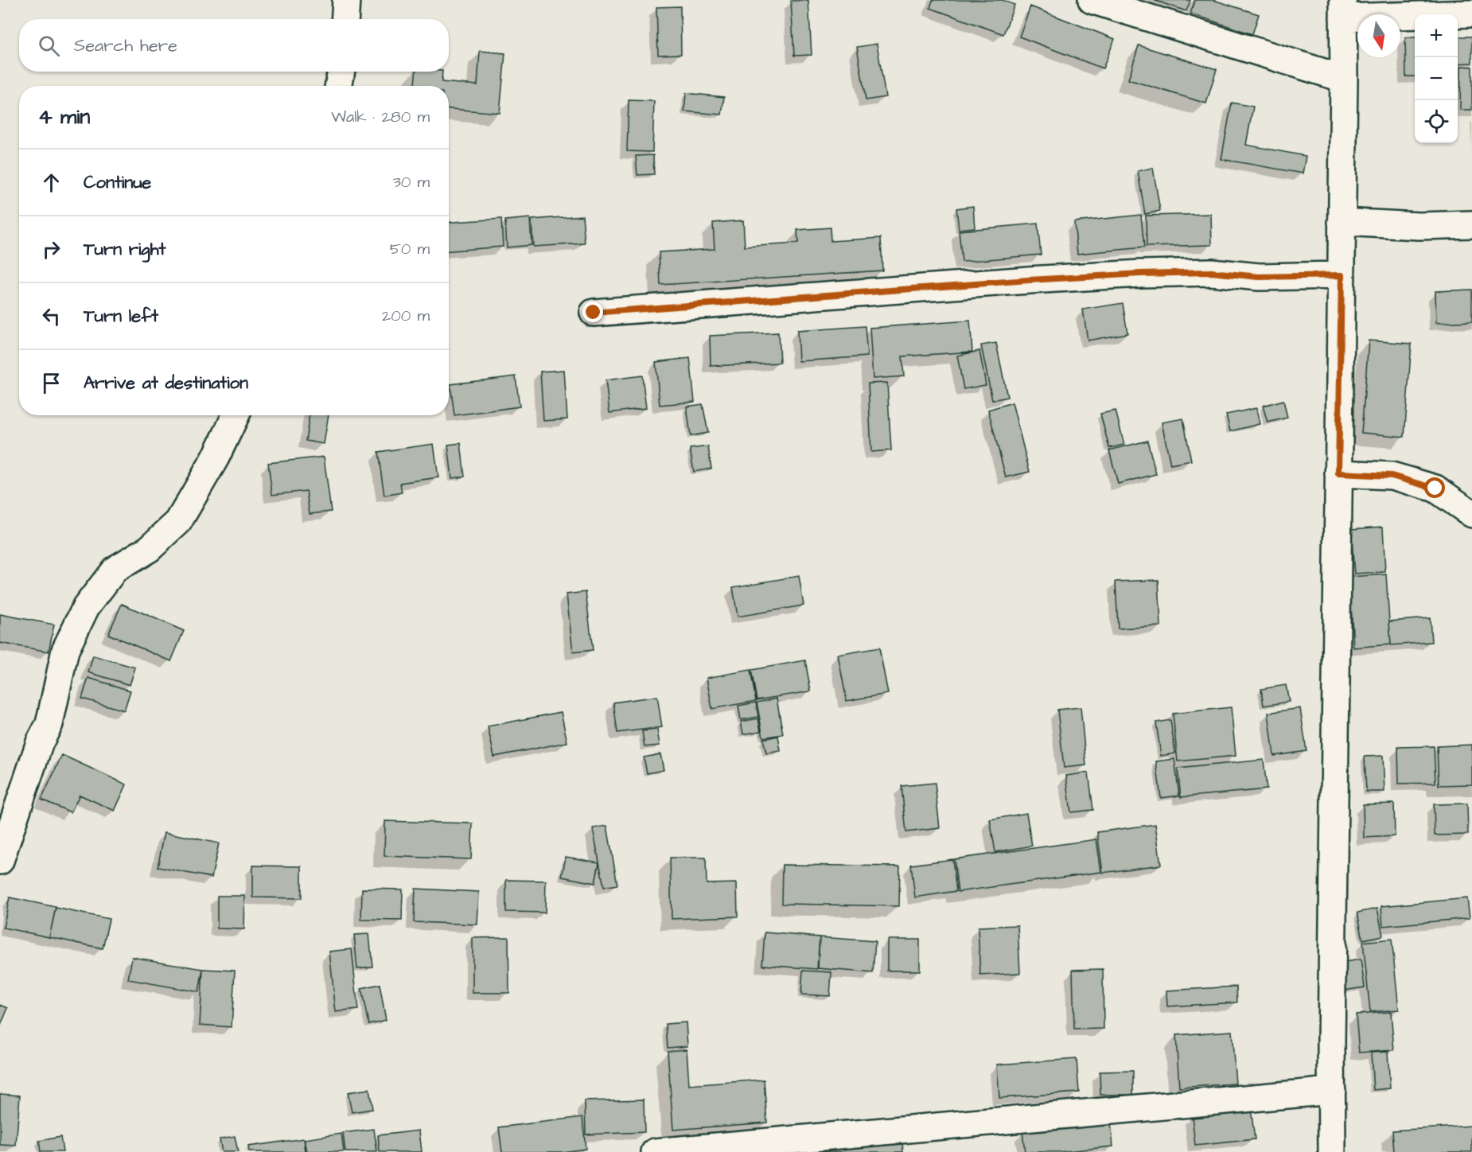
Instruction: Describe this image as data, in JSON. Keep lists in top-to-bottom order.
{
  "north": "bottom",
  "page": {
    "map_buttons": ["+", "−"],
    "search": "Search here",
    "heading": ["4 min", "Walk · 280 m"],
    "list": [
      ["Continue", "30 m"],
      ["Turn right", "50 m"],
      ["Turn left", "200 m"],
      "Arrive at destination"
    ]
  }
}
